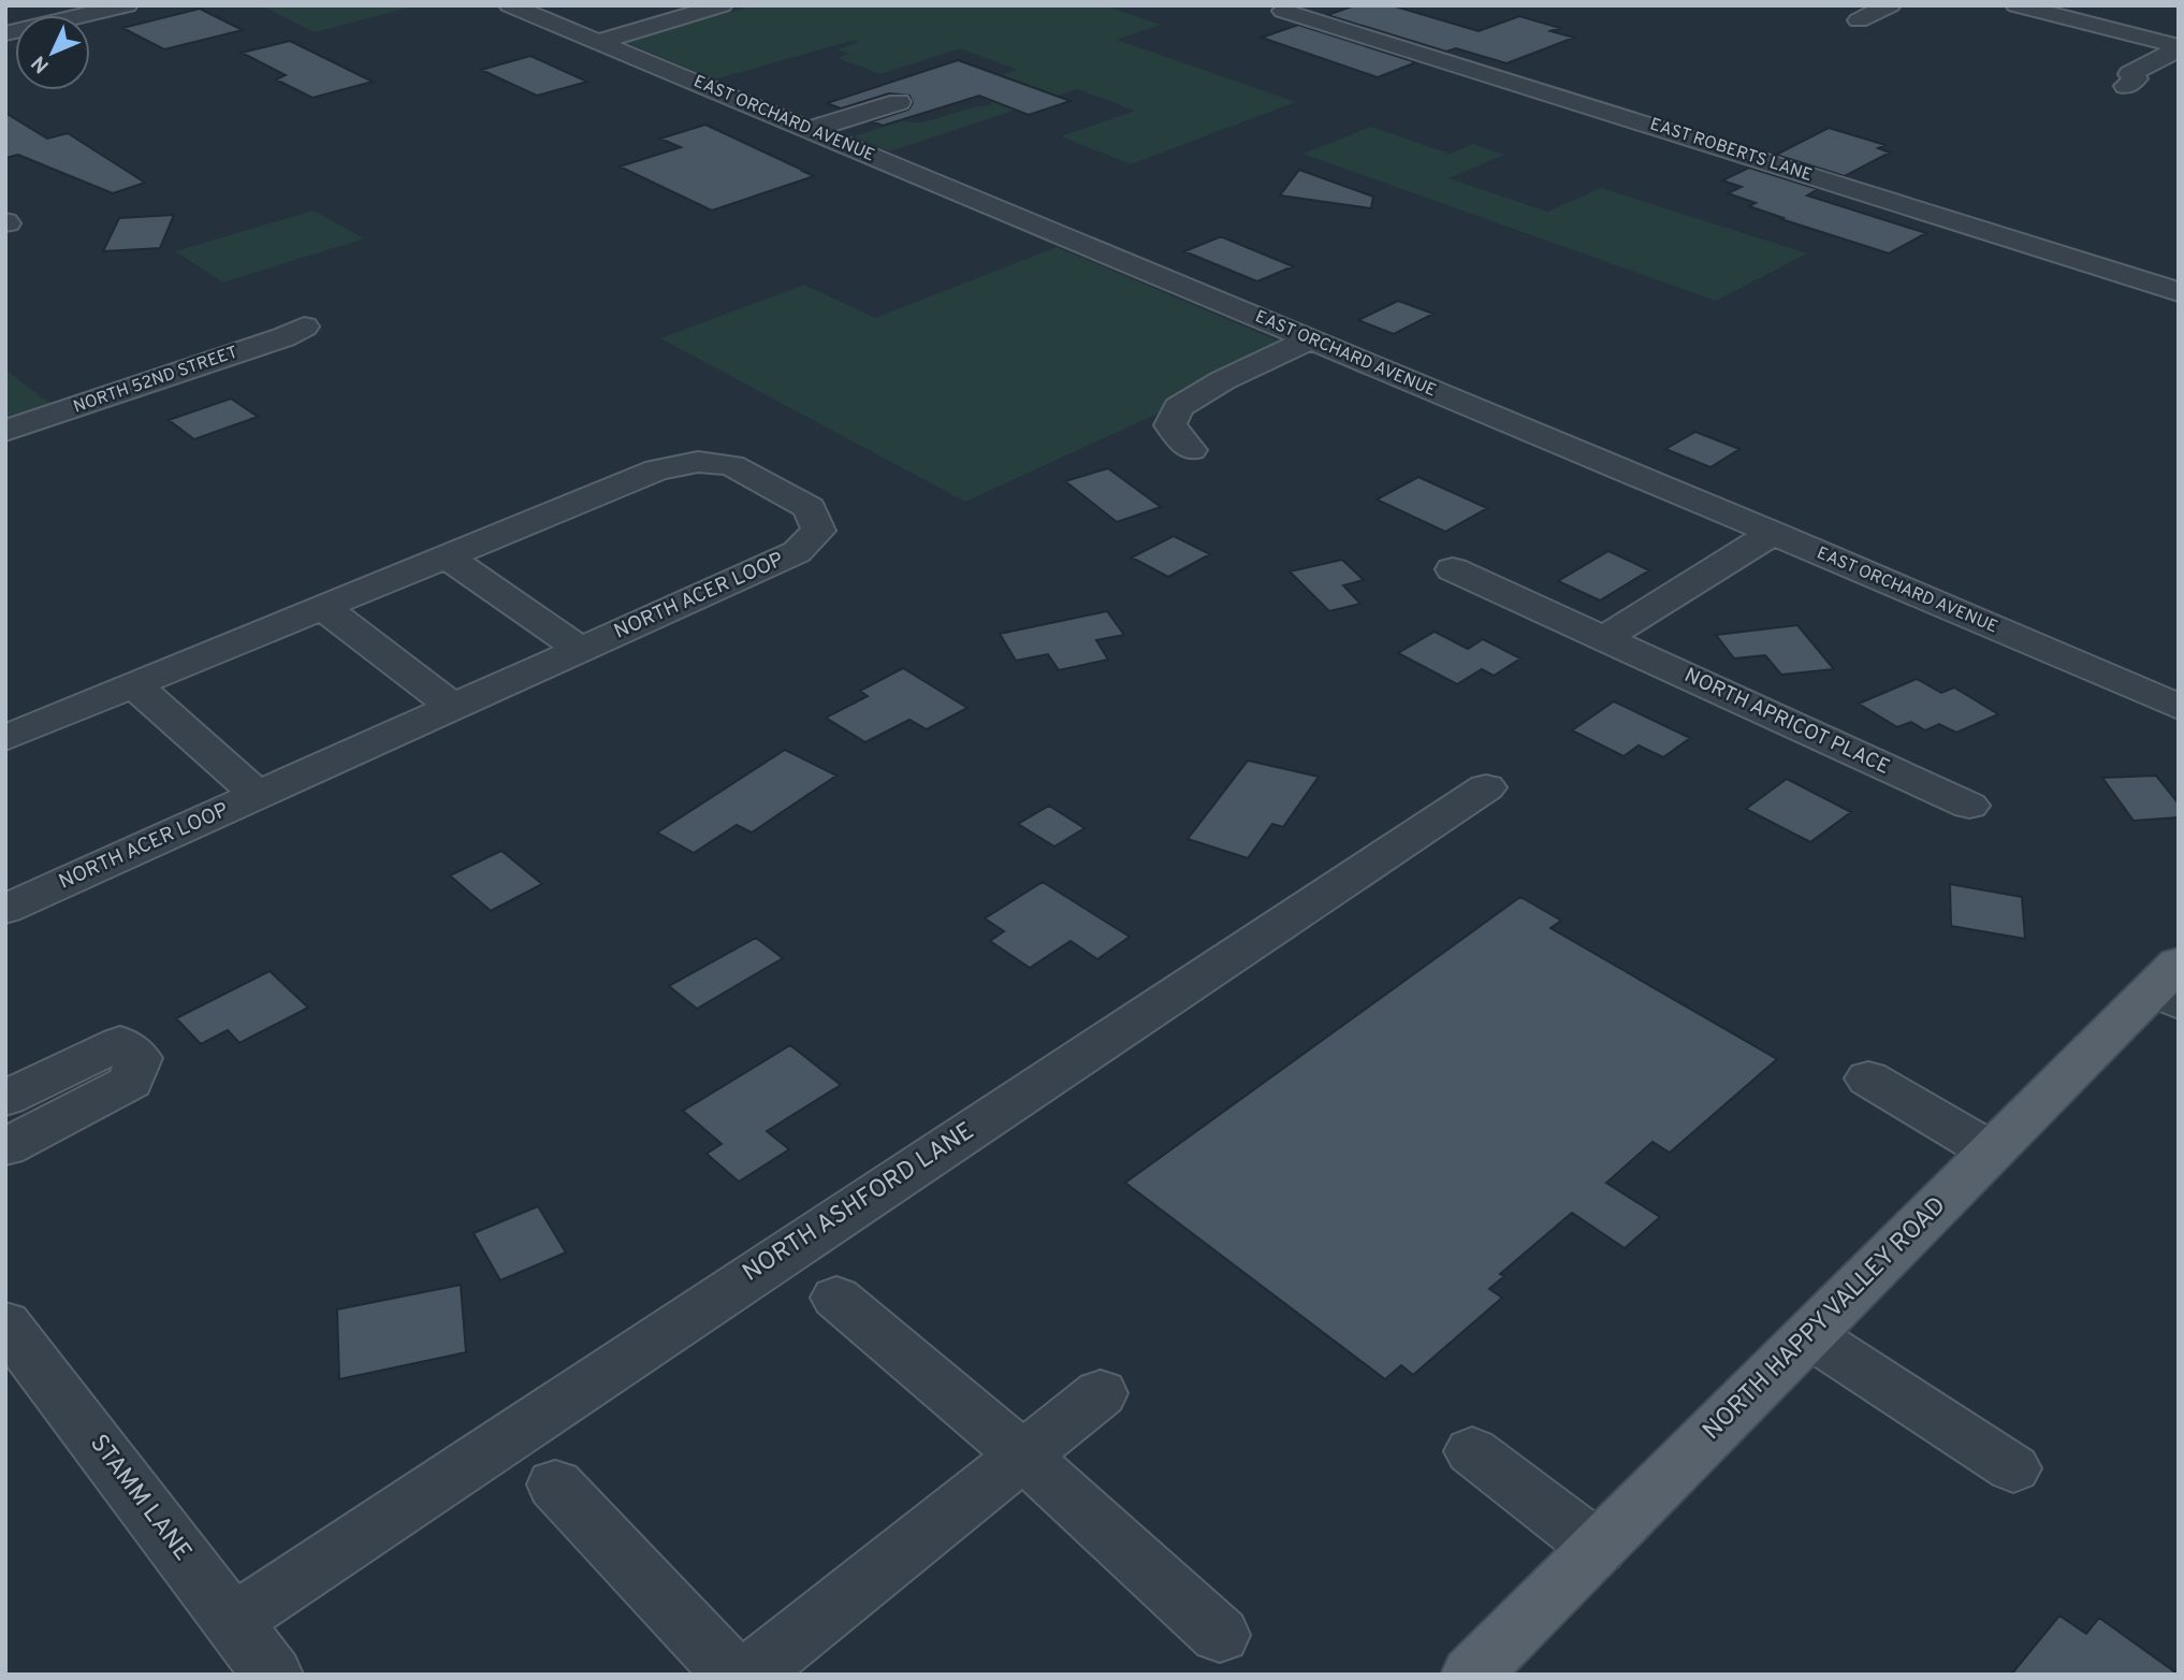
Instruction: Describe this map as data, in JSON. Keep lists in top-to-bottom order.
{
  "streets": {
    "main road": ["NORTH HAPPY VALLEY ROAD"],
    "street": [
      "EAST ORCHARD AVENUE",
      "EAST ROBERTS LANE",
      "NORTH 52ND STREET",
      "NORTH ACER LOOP",
      "NORTH APRICOT PLACE",
      "NORTH ASHFORD LANE",
      "STAMM LANE"
    ]
  },
  "crossings": [
    ["NORTH ASHFORD LANE", "STAMM LANE"]
  ],
  "north": "bottom left"
}
